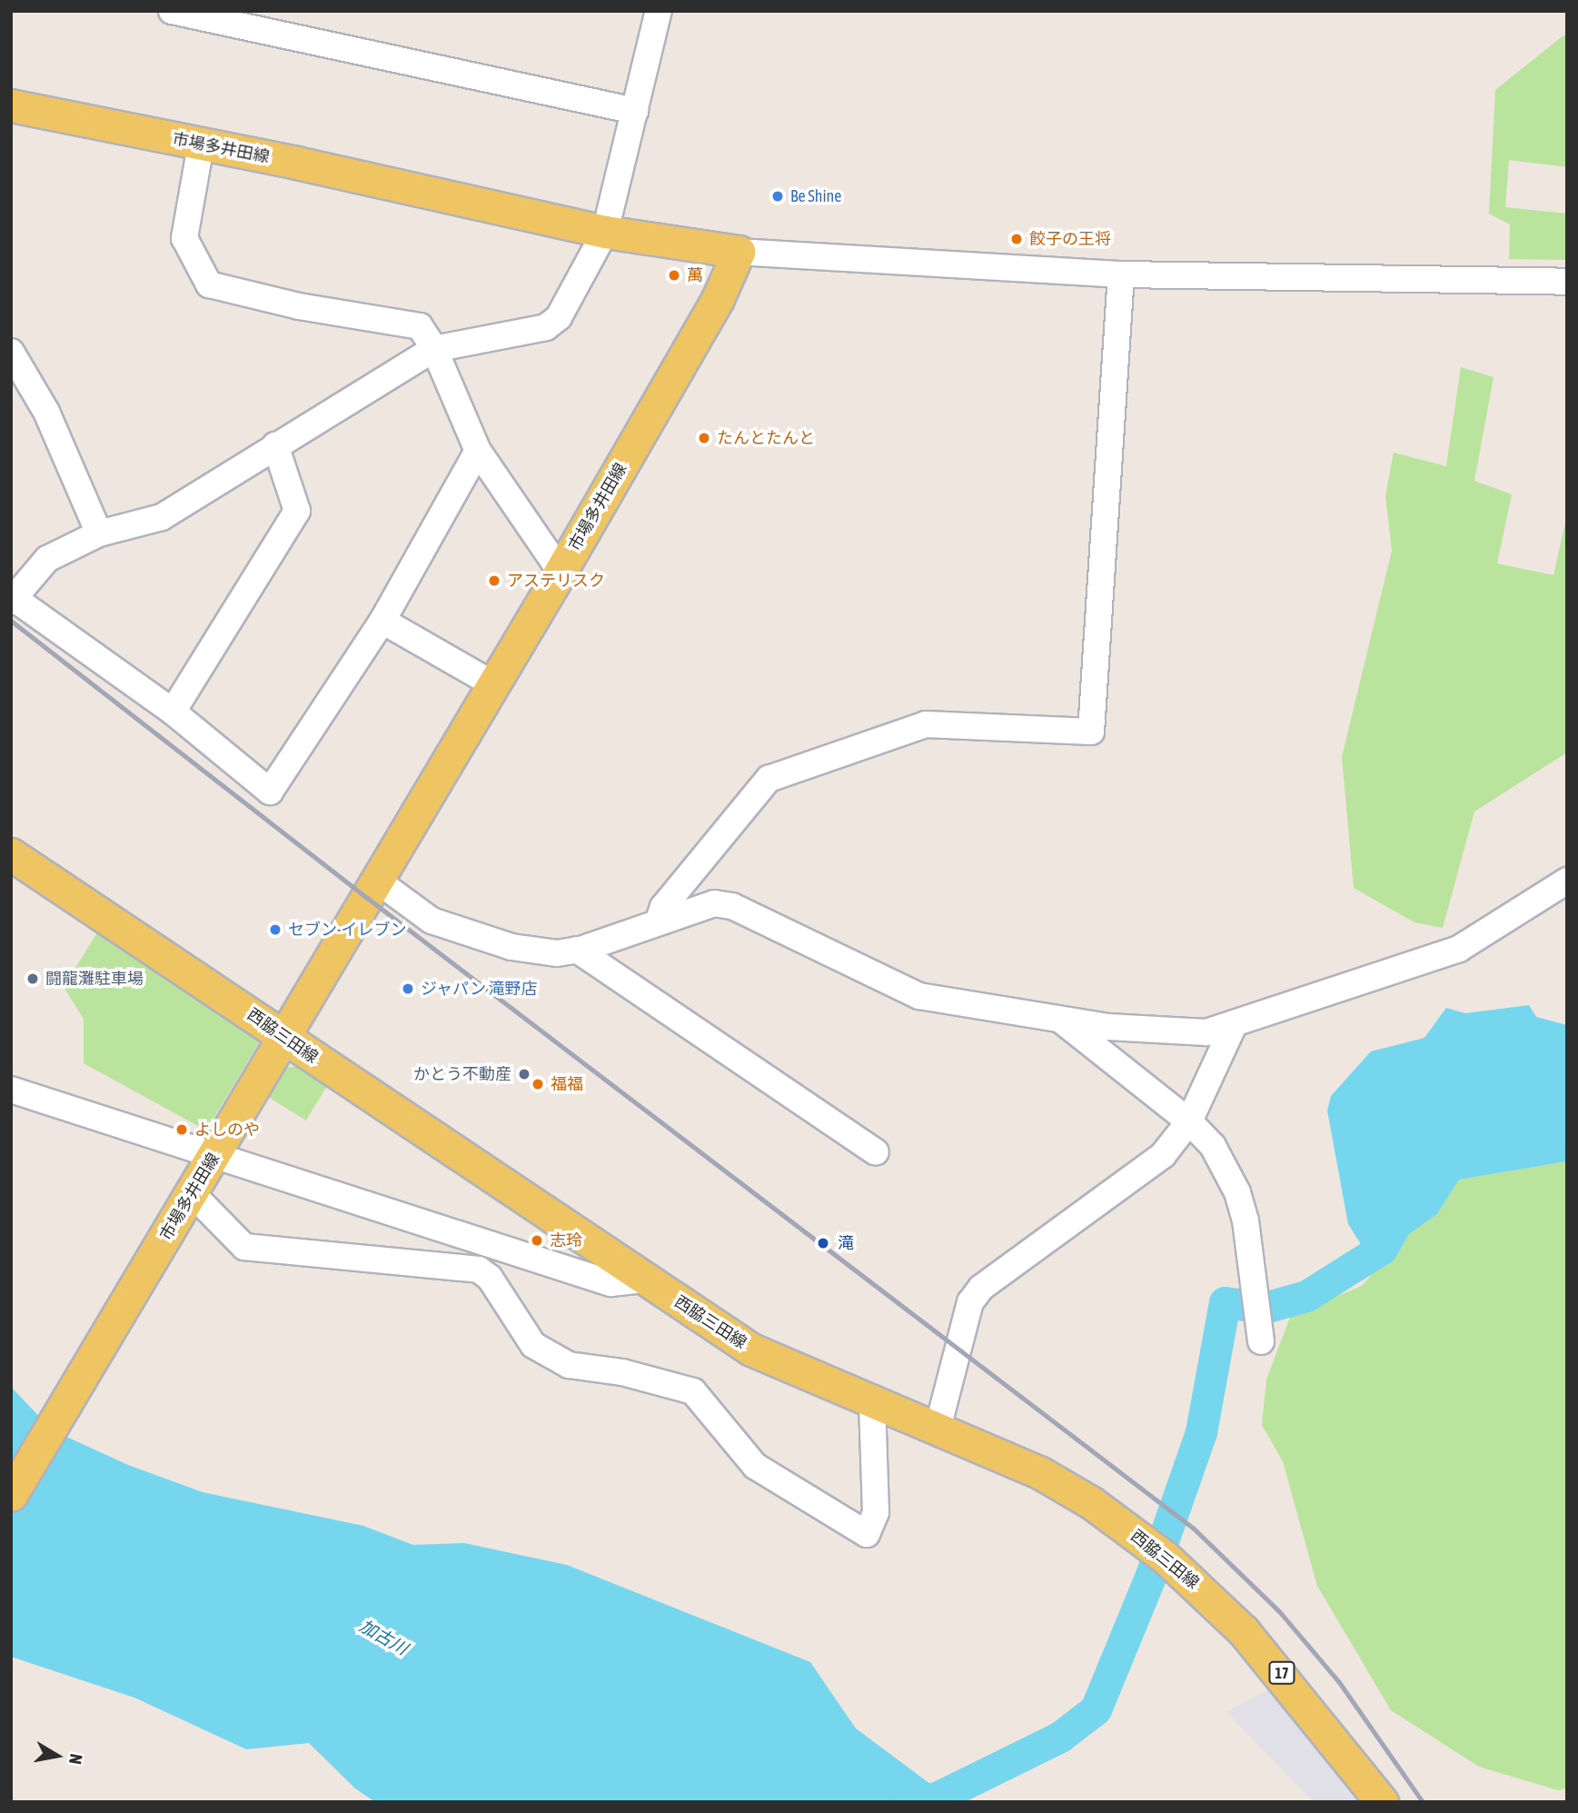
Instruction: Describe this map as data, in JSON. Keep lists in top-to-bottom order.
{
  "streets": {
    "main road": ["市場多井田線", "西脇三田線", "17"]
  },
  "crossings": [
    ["市場多井田線", "西脇三田線"]
  ],
  "water": ["加古川"],
  "places": [
    "Be Shine",
    "餃子の王将",
    "萬",
    "たんとたんと",
    "アステリスク",
    "セブン-イレブン",
    "闘龍灘駐車場",
    "ジャパン 滝野店",
    "かとう不動産",
    "福福",
    "よしのや",
    "志玲",
    "滝"
  ],
  "north": "right"
}
